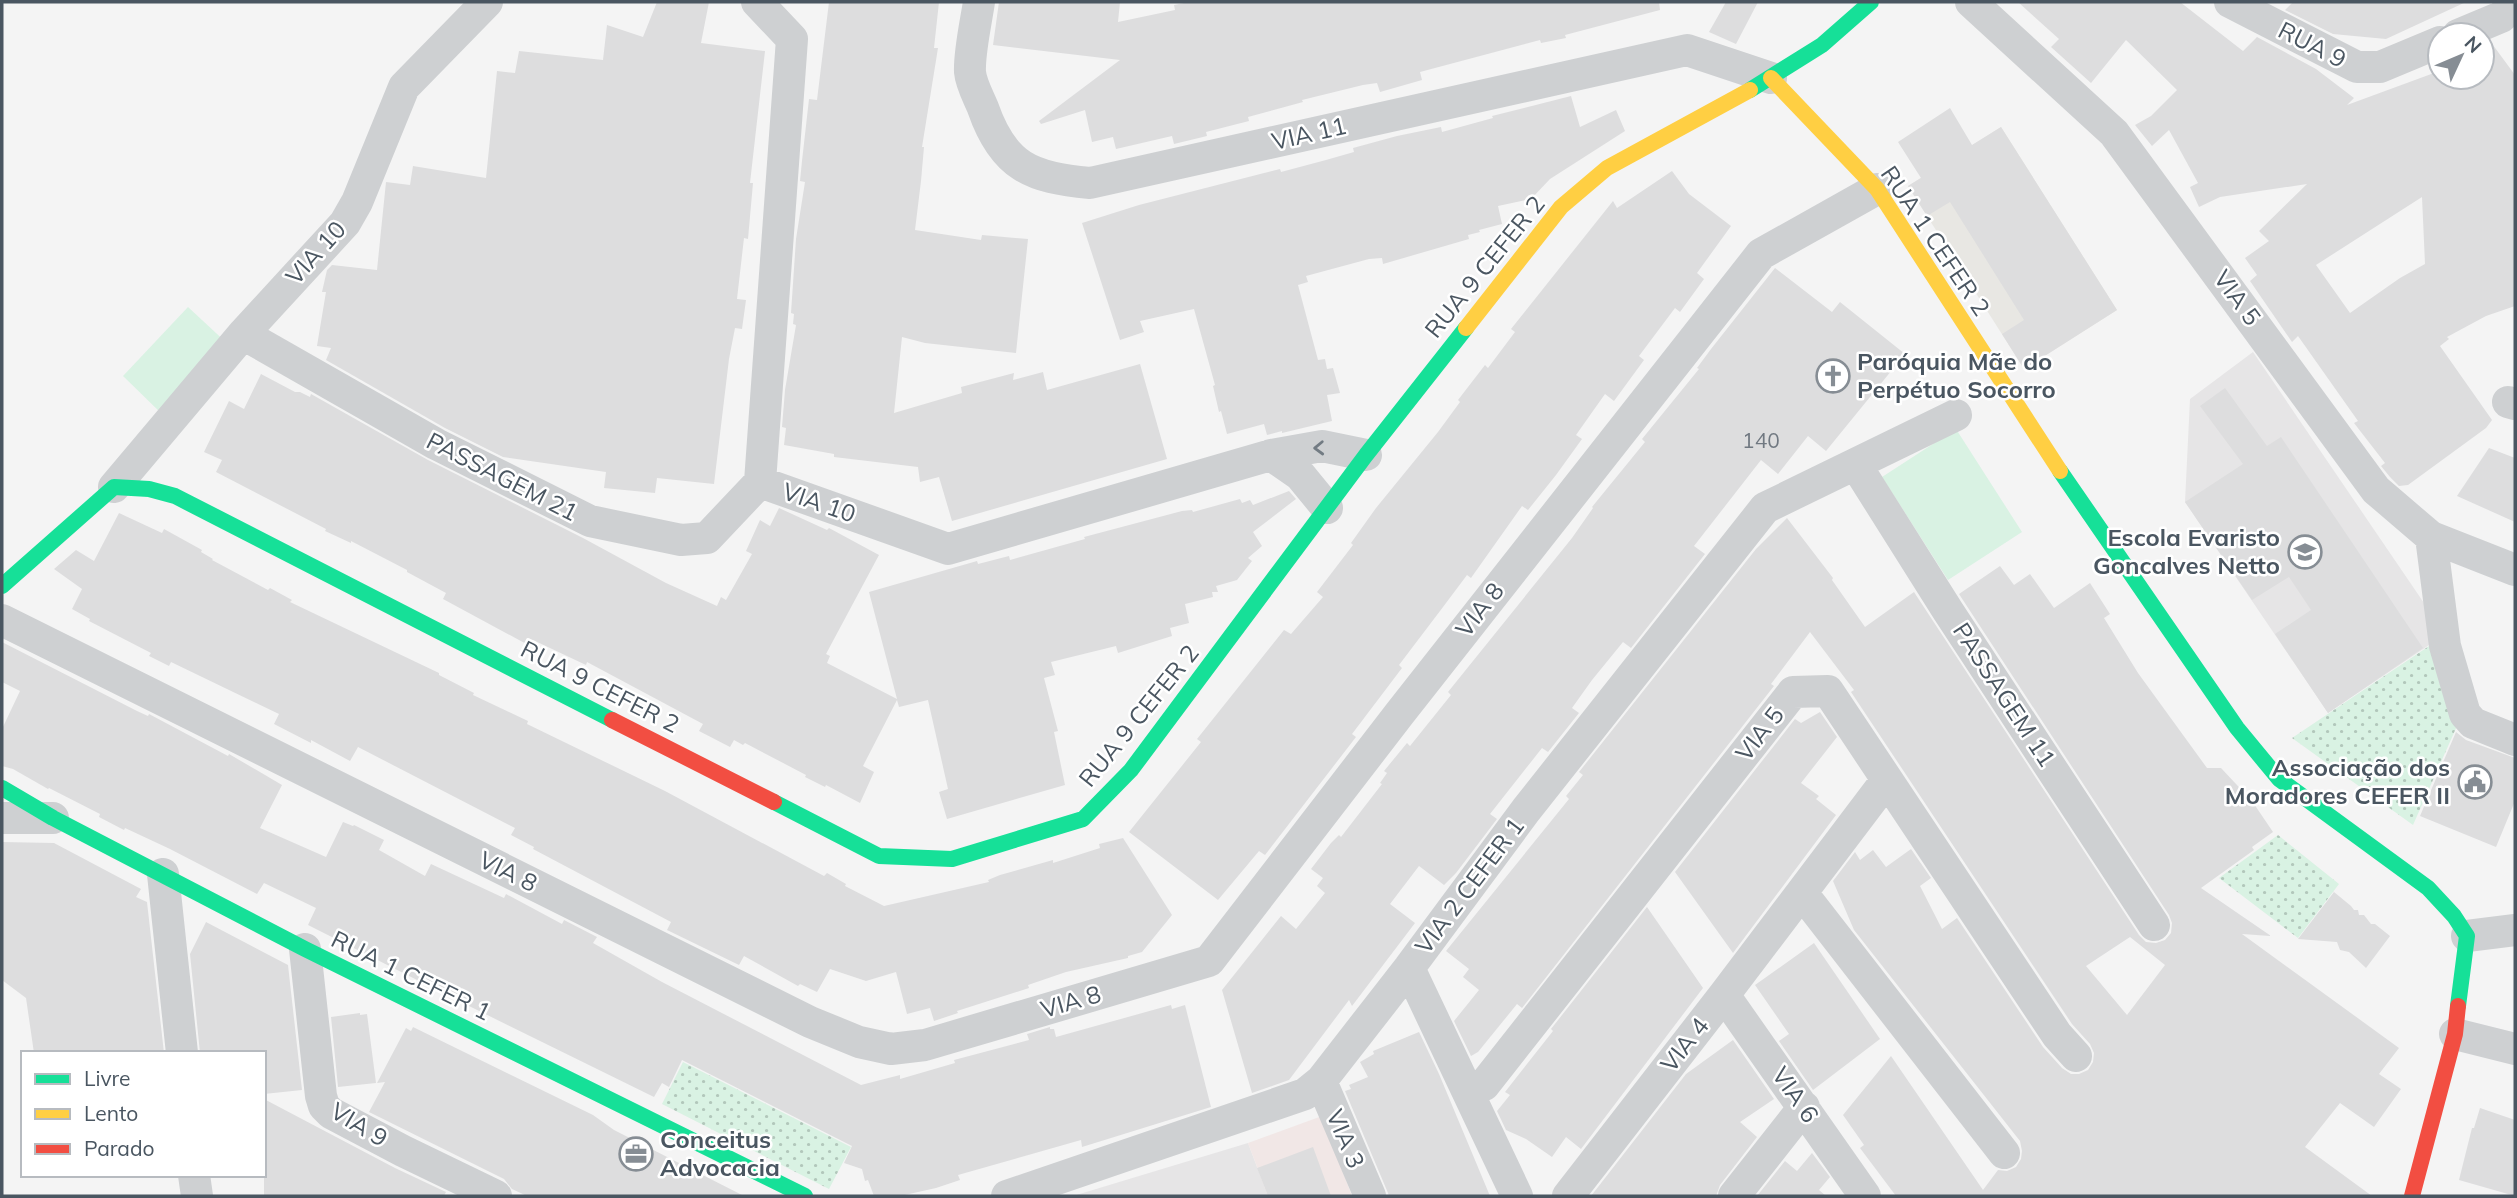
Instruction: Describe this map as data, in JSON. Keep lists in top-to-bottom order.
{
  "streets": {
    "street": [
      "RUA 9",
      "VIA 11",
      "RUA 1 CEFER 2",
      "VIA 10",
      "RUA 9 CEFER 2",
      "VIA 5",
      "PASSAGEM 21",
      "VIA 8",
      "PASSAGEM 11",
      "VIA 2 CEFER 1",
      "RUA 1 CEFER 1",
      "VIA 4",
      "VIA 6",
      "VIA 9",
      "VIA 3"
    ]
  },
  "crossings": [
    ["VIA 11", "RUA 1 CEFER 2"],
    ["VIA 11", "RUA 9 CEFER 2"],
    ["RUA 1 CEFER 2", "RUA 9 CEFER 2"],
    ["RUA 1 CEFER 2", "VIA 8"],
    ["VIA 10", "RUA 9 CEFER 2"],
    ["VIA 10", "PASSAGEM 21"],
    ["VIA 5", "VIA 4"],
    ["PASSAGEM 11", "VIA 2 CEFER 1"],
    ["VIA 2 CEFER 1", "VIA 3"],
    ["RUA 1 CEFER 1", "VIA 9"],
    ["VIA 4", "VIA 6"]
  ],
  "places": {
    "church": ["Paróquia Mãe do Perpétuo Socorro"],
    "school or university": ["Escola Evaristo Goncalves Netto"],
    "public building": ["Associação dos Moradores CEFER II"],
    "office": ["Conceitus Advocacia"]
  },
  "house_numbers": ["140"],
  "legend": ["Livre", "Lento", "Parado"],
  "north": "top right"
}
